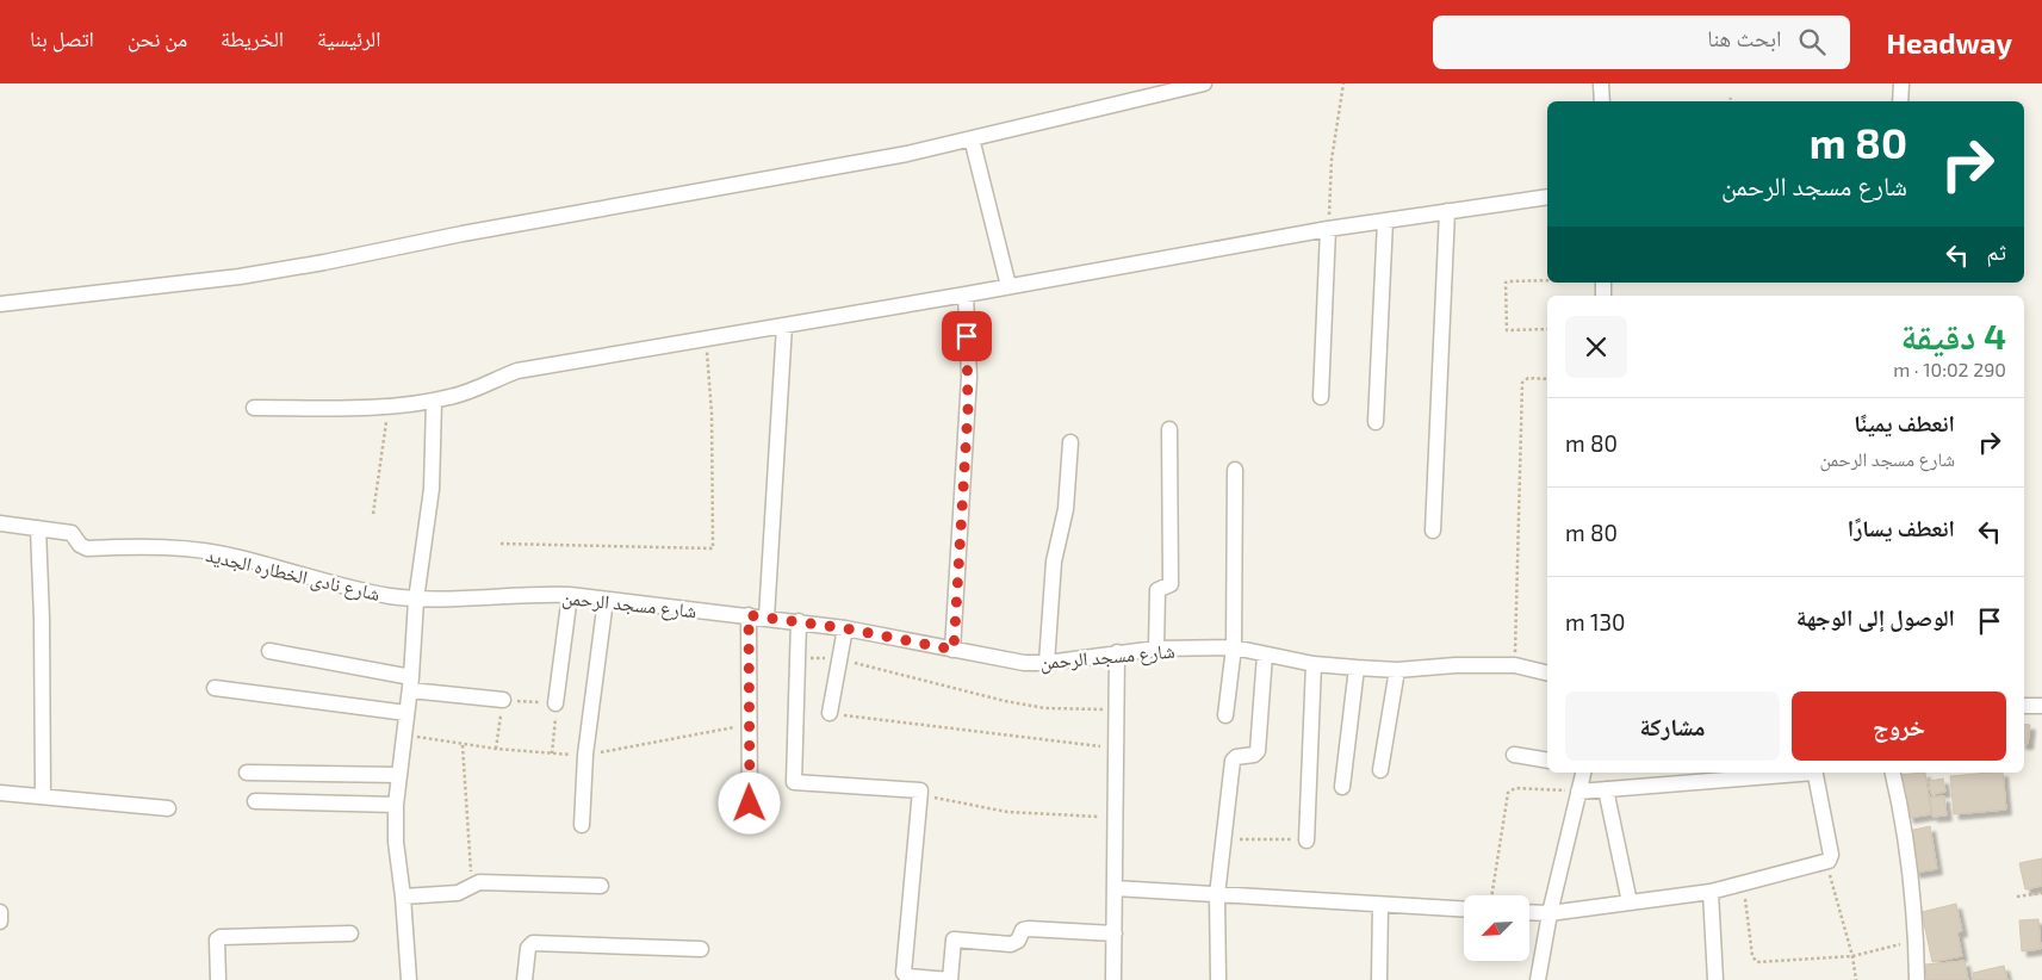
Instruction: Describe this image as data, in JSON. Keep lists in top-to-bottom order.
{
  "streets": {
    "street": ["شارع نادى الخطاره الجديد", "شارع مسجد الرحمن"]
  },
  "crossings": [
    ["شارع نادى الخطاره الجديد", "شارع مسجد الرحمن"]
  ],
  "north": "bottom left",
  "page": {
    "header": "Headway",
    "search": "ابحث هنا",
    "nav": [
      "الرئيسية",
      "الخريطة",
      "من نحن",
      "اتصل بنا"
    ],
    "turn": ["80 m", "شارع مسجد الرحمن"],
    "then": "ثم",
    "heading": ["4 دقيقة", "290 m · 10:02"],
    "list": [
      {
        "name": "انعطف يمينًا",
        "note": "شارع مسجد الرحمن",
        "value": "80 m"
      },
      {
        "name": "انعطف يسارًا",
        "value": "80 m"
      },
      {
        "name": "الوصول إلى الوجهة",
        "value": "130 m"
      }
    ],
    "buttons": ["خروج", "مشاركة"]
  }
}
